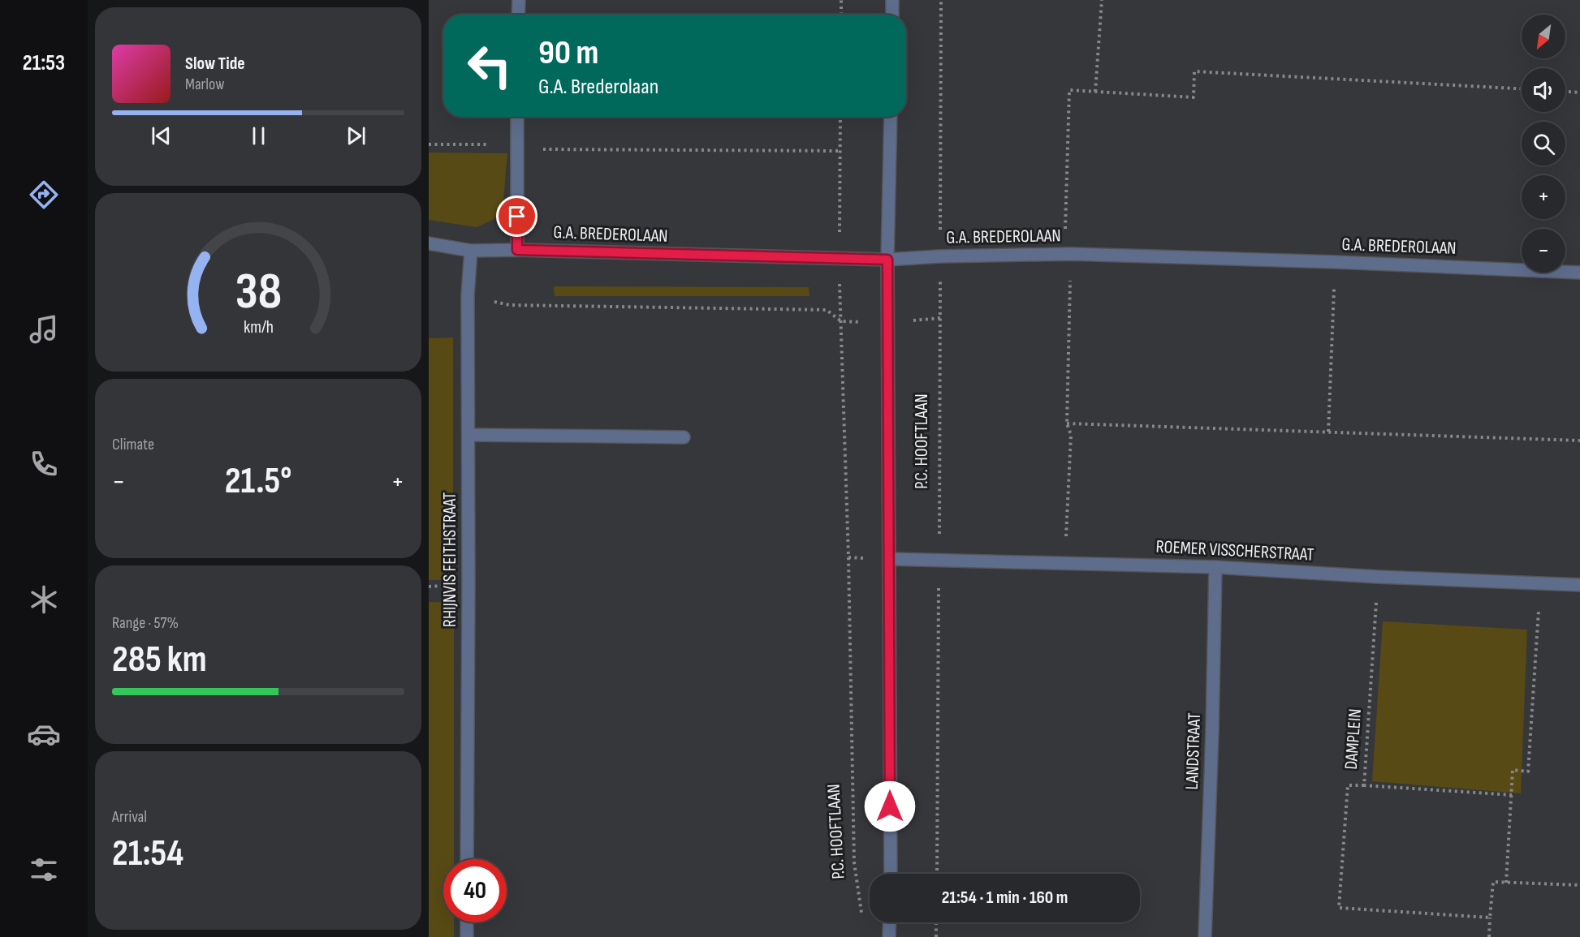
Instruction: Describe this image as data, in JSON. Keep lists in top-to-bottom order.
{
  "streets": {
    "street": [
      "G.A. BREDEROLAAN",
      "P.C. HOOFTLAAN",
      "ROEMER VISSCHERSTRAAT",
      "RHIJNVIS FEITHSTRAAT",
      "LANDSTRAAT"
    ],
    "path": ["DAMPLEIN"]
  },
  "crossings": [
    ["G.A. BREDEROLAAN", "P.C. HOOFTLAAN"],
    ["G.A. BREDEROLAAN", "RHIJNVIS FEITHSTRAAT"],
    ["P.C. HOOFTLAAN", "ROEMER VISSCHERSTRAAT"],
    ["ROEMER VISSCHERSTRAAT", "DAMPLEIN"],
    ["ROEMER VISSCHERSTRAAT", "LANDSTRAAT"]
  ],
  "north": "bottom left",
  "page": {
    "tabs": "21:53",
    "map_buttons": ["+", "−"],
    "turn": ["90 m", "G.A. Brederolaan"],
    "song": ["Slow Tide", "Marlow"],
    "tile": [
      "Climate",
      ["Range · 57%", "285 km"],
      ["Arrival", "21:54"]
    ],
    "heat": ["−", "21.5°", "+"],
    "limit": "40",
    "trip": "21:54 · 1 min · 160 m",
    "gauge": ["38", "km/h"]
  }
}
